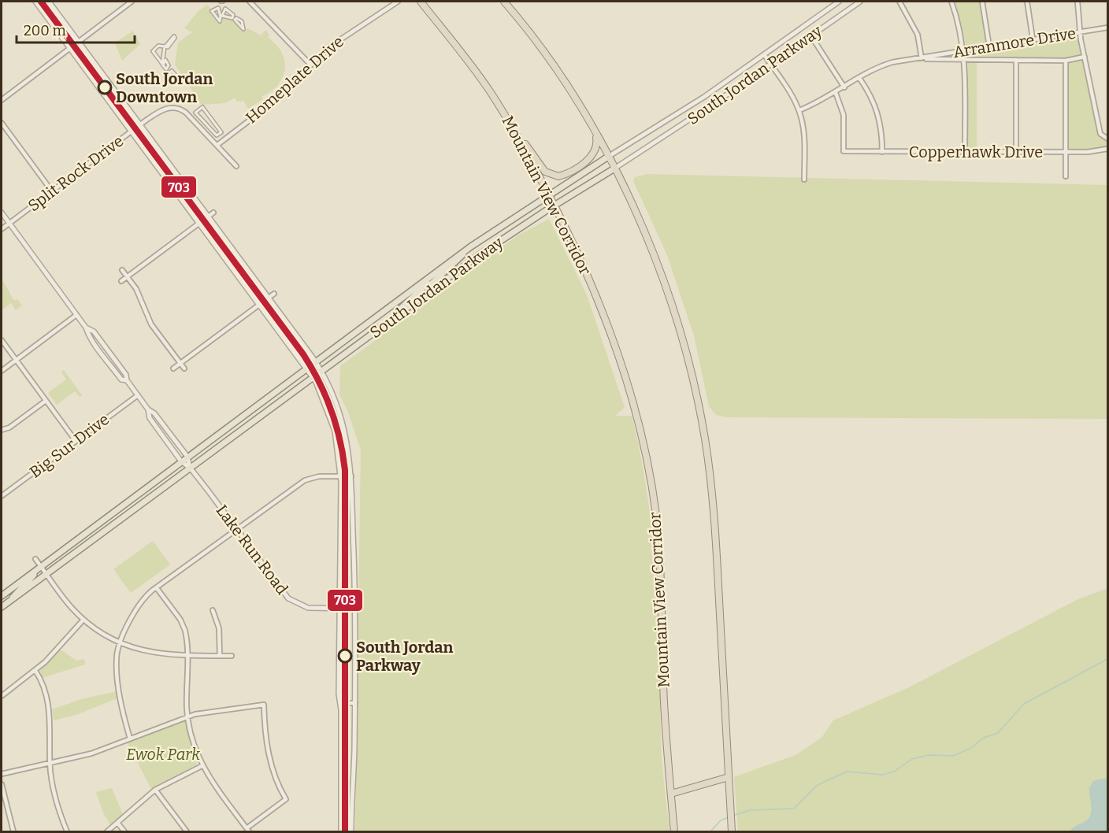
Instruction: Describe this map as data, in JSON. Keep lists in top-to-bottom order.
{
  "streets": {
    "highway": ["Mountain View Corridor"],
    "main road": ["South Jordan Parkway"],
    "street": [
      "Arranmore Drive",
      "Homeplate Drive",
      "Copperhawk Drive",
      "Split Rock Drive",
      "Big Sur Drive",
      "Lake Run Road"
    ]
  },
  "crossings": [
    ["Arranmore Drive", "Copperhawk Drive"],
    ["South Jordan Parkway", "Mountain View Corridor"],
    ["South Jordan Parkway", "Lake Run Road"],
    ["Homeplate Drive", "Split Rock Drive"],
    ["Split Rock Drive", "Lake Run Road"],
    ["Big Sur Drive", "Lake Run Road"]
  ],
  "parks": ["Ewok Park"],
  "places": ["South Jordan Downtown", "South Jordan Parkway"],
  "lines": ["transit line 703"],
  "scale_bar": "200 m"
}
